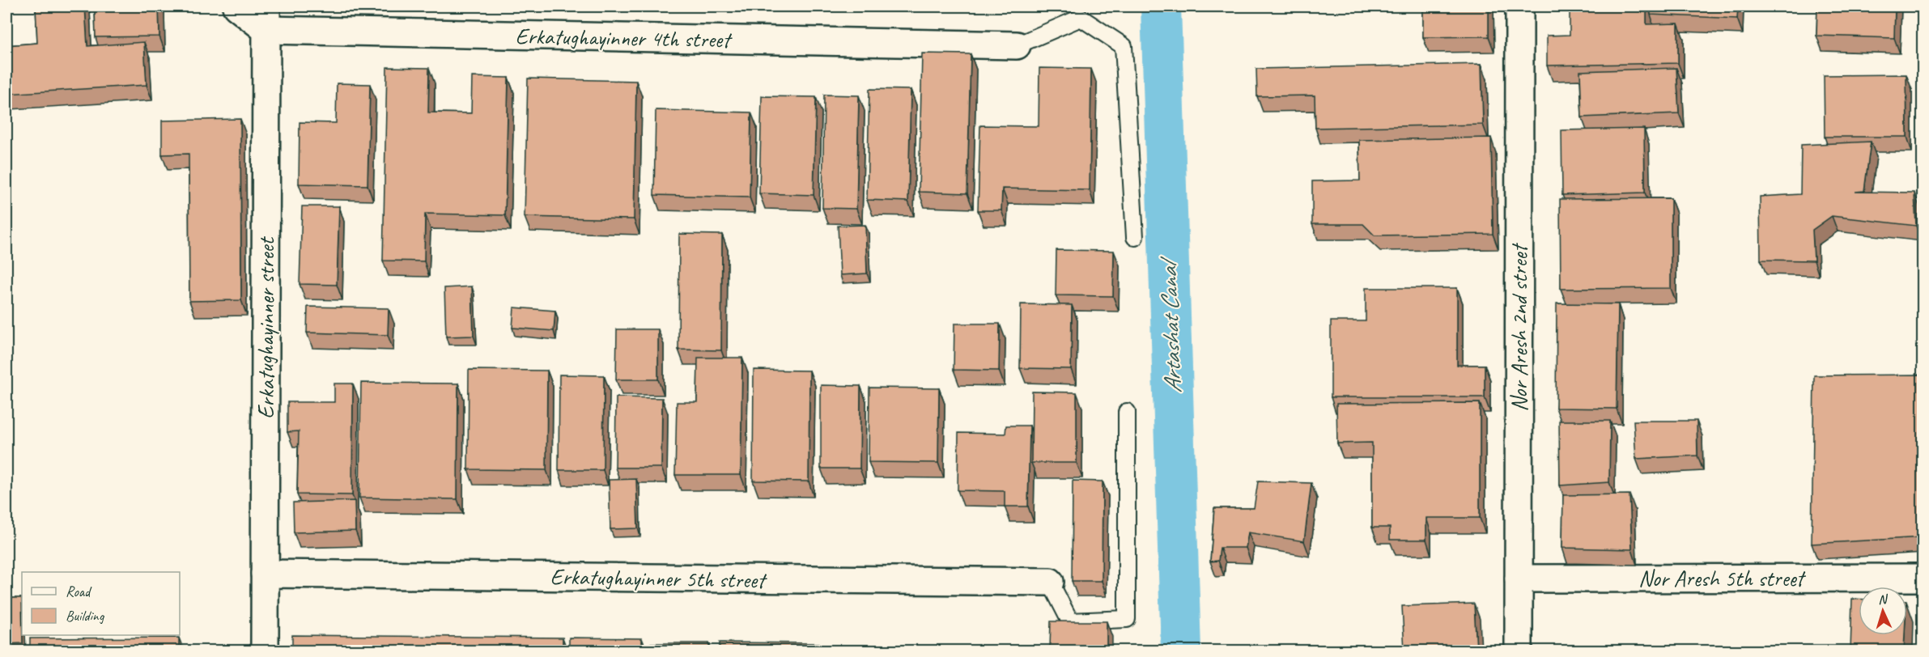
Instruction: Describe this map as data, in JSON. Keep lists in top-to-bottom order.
{
  "streets": {
    "street": [
      "Erkatughayinner 4th street",
      "Erkatughayinner street",
      "Nor Aresh 2nd street",
      "Erkatughayinner 5th street",
      "Nor Aresh 5th street"
    ]
  },
  "crossings": [
    ["Erkatughayinner 4th street", "Erkatughayinner street"],
    ["Erkatughayinner street", "Erkatughayinner 5th street"],
    ["Nor Aresh 2nd street", "Nor Aresh 5th street"]
  ],
  "water": ["Artashat Canal"],
  "legend": ["Road", "Building"],
  "north": "top"
}
